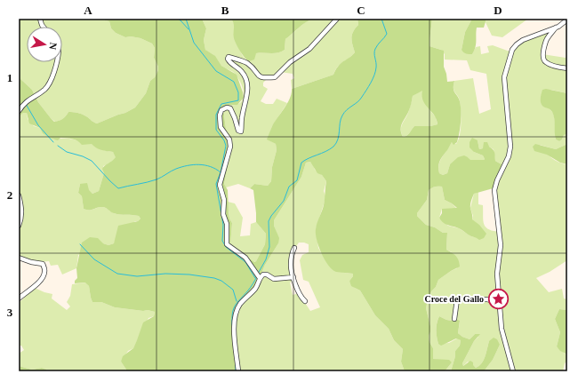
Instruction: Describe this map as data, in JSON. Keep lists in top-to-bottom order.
{
  "places": {
    "place": ["Croce del Gallo"]
  },
  "north": "right",
  "grid": {
    "columns": [
      "A",
      "B",
      "C",
      "D"
    ],
    "rows": ["1", "2", "3"]
  }
}
